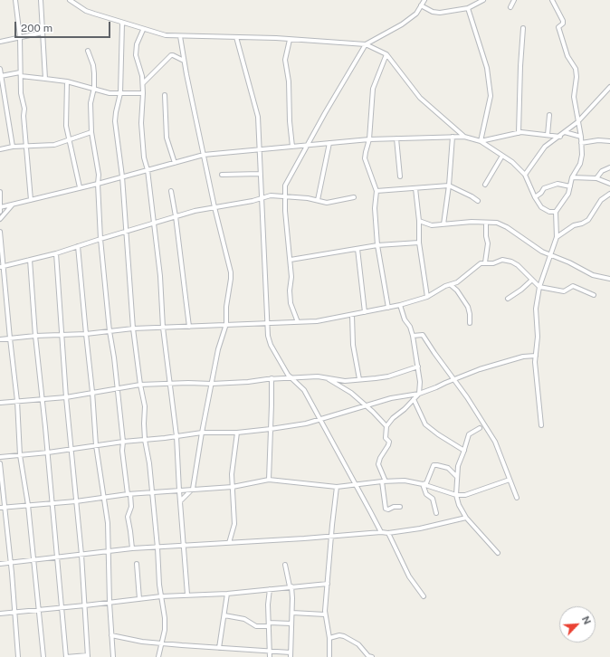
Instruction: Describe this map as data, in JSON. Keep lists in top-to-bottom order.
{
  "scale_bar": "200 m",
  "north": "top right"
}
